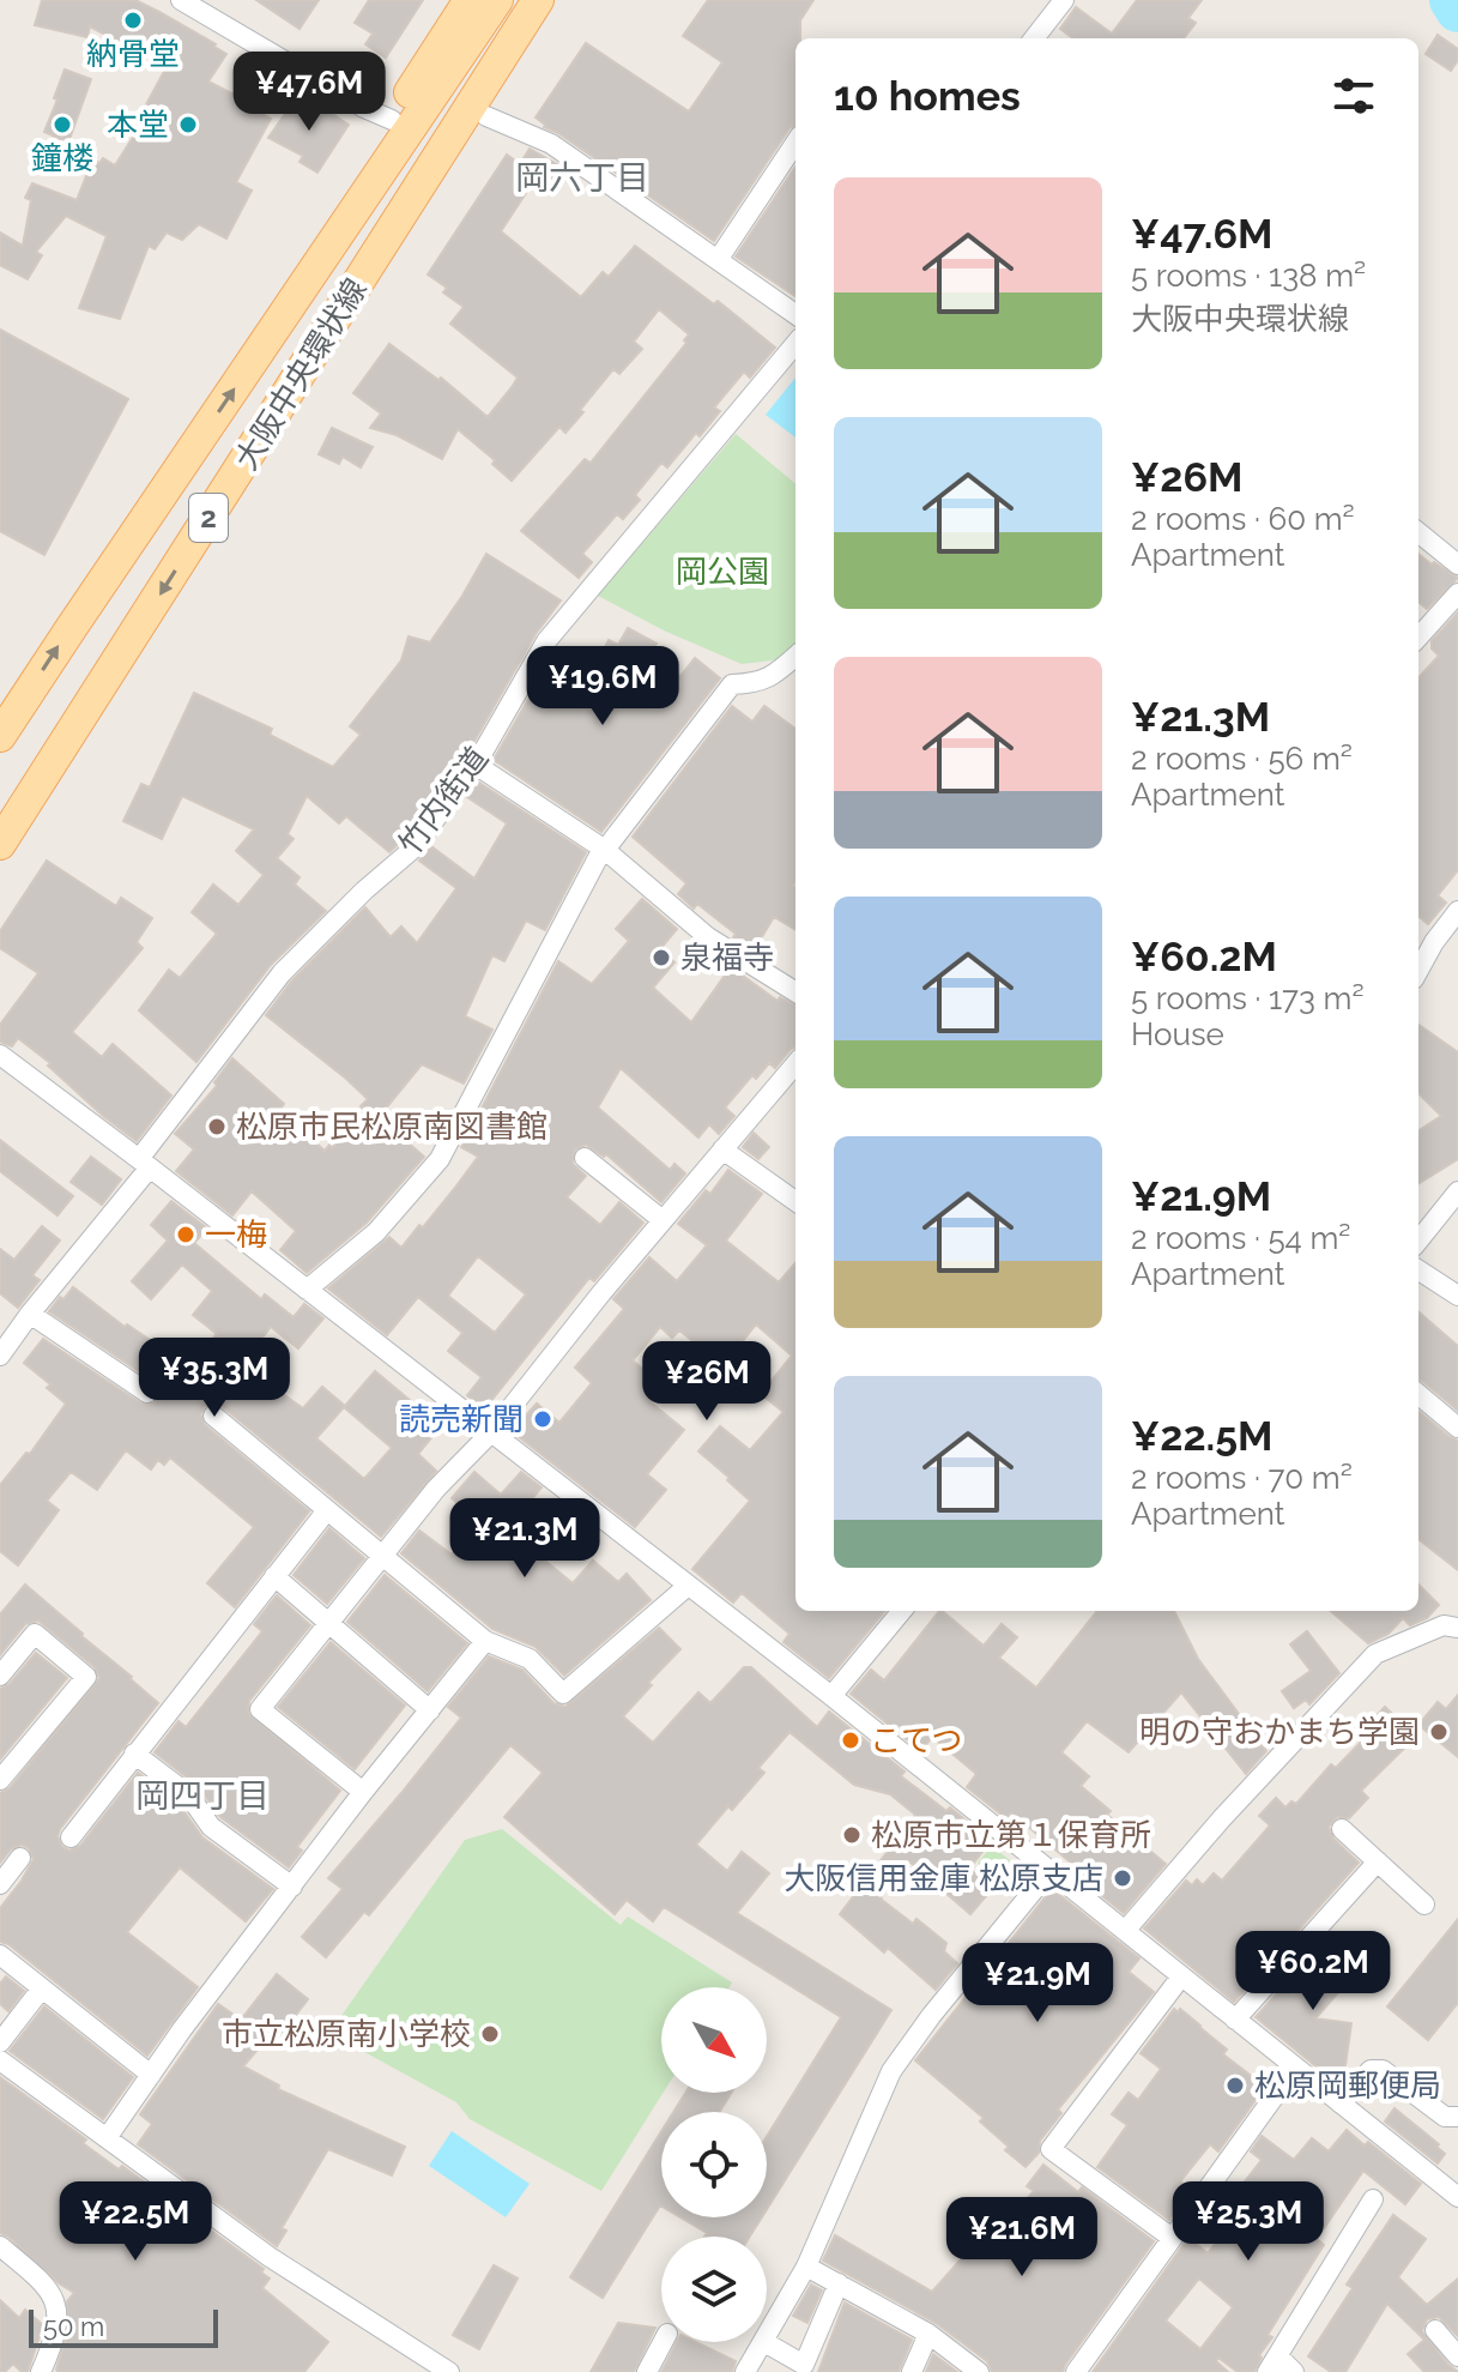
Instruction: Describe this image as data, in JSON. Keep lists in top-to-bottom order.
{
  "streets": {
    "main road": ["大阪中央環状線", "2"],
    "street": ["竹内街道"]
  },
  "districts": ["岡六丁目", "岡四丁目"],
  "parks": ["岡公園"],
  "places": [
    "納骨堂",
    "鐘楼",
    "本堂",
    "泉福寺",
    "松原市民松原南図書館",
    "一梅",
    "読売新聞",
    "明の守おかまち学園",
    "こてつ",
    "松原市立第１保育所",
    "大阪信用金庫 松原支店",
    "市立松原南小学校",
    "松原岡郵便局"
  ],
  "scale_bar": "50 m",
  "north": "bottom right",
  "page": {
    "heading": "10 homes",
    "price": [
      "¥47.6M",
      "¥19.6M",
      "¥35.3M",
      "¥26M",
      "¥21.3M",
      "¥60.2M",
      "¥21.9M",
      "¥22.5M",
      "¥25.3M",
      "¥21.6M"
    ],
    "list": [
      {
        "name": "¥47.6M",
        "note": "5 rooms · 138 m² · 大阪中央環状線"
      },
      {
        "name": "¥26M",
        "note": "2 rooms · 60 m² · Apartment"
      },
      {
        "name": "¥21.3M",
        "note": "2 rooms · 56 m² · Apartment"
      },
      {
        "name": "¥60.2M",
        "note": "5 rooms · 173 m² · House"
      },
      {
        "name": "¥21.9M",
        "note": "2 rooms · 54 m² · Apartment"
      },
      {
        "name": "¥22.5M",
        "note": "2 rooms · 70 m² · Apartment"
      }
    ],
    "scale": "50 m"
  }
}
